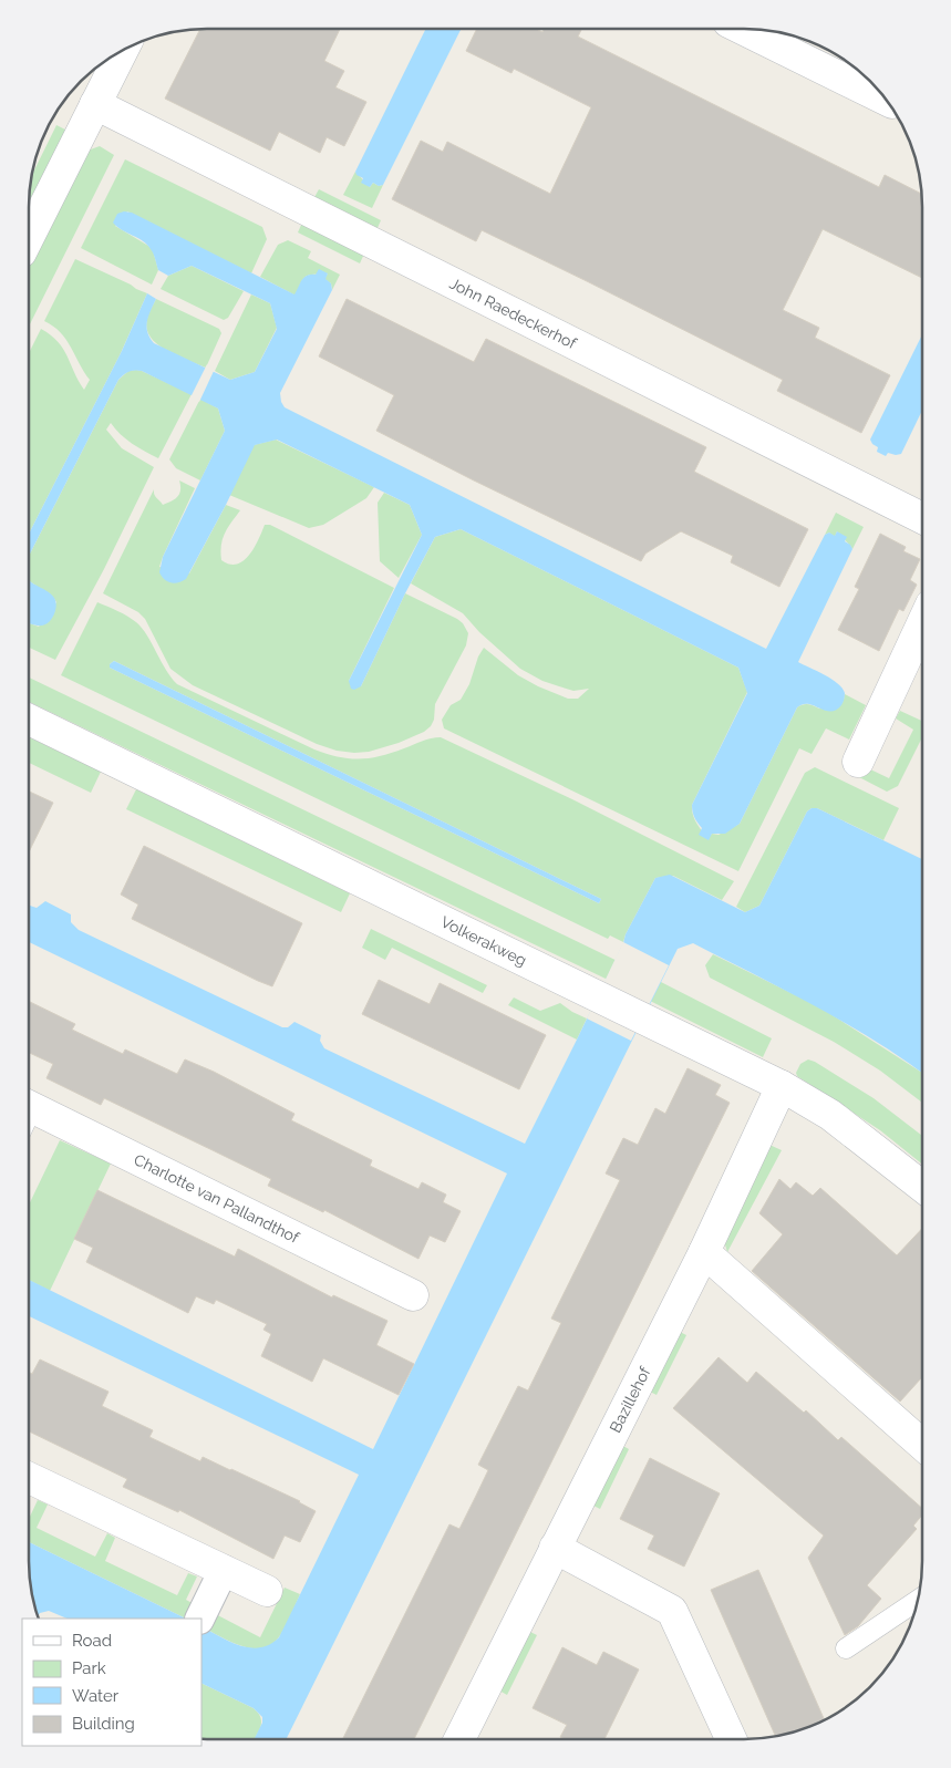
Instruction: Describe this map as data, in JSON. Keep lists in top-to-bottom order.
{
  "streets": {
    "street": [
      "John Raedeckerhof",
      "Volkerakweg",
      "Charlotte van Pallandthof",
      "Bazillehof"
    ]
  },
  "crossings": [
    ["Volkerakweg", "Bazillehof"]
  ],
  "legend": [
    "Road",
    "Park",
    "Water",
    "Building"
  ]
}
